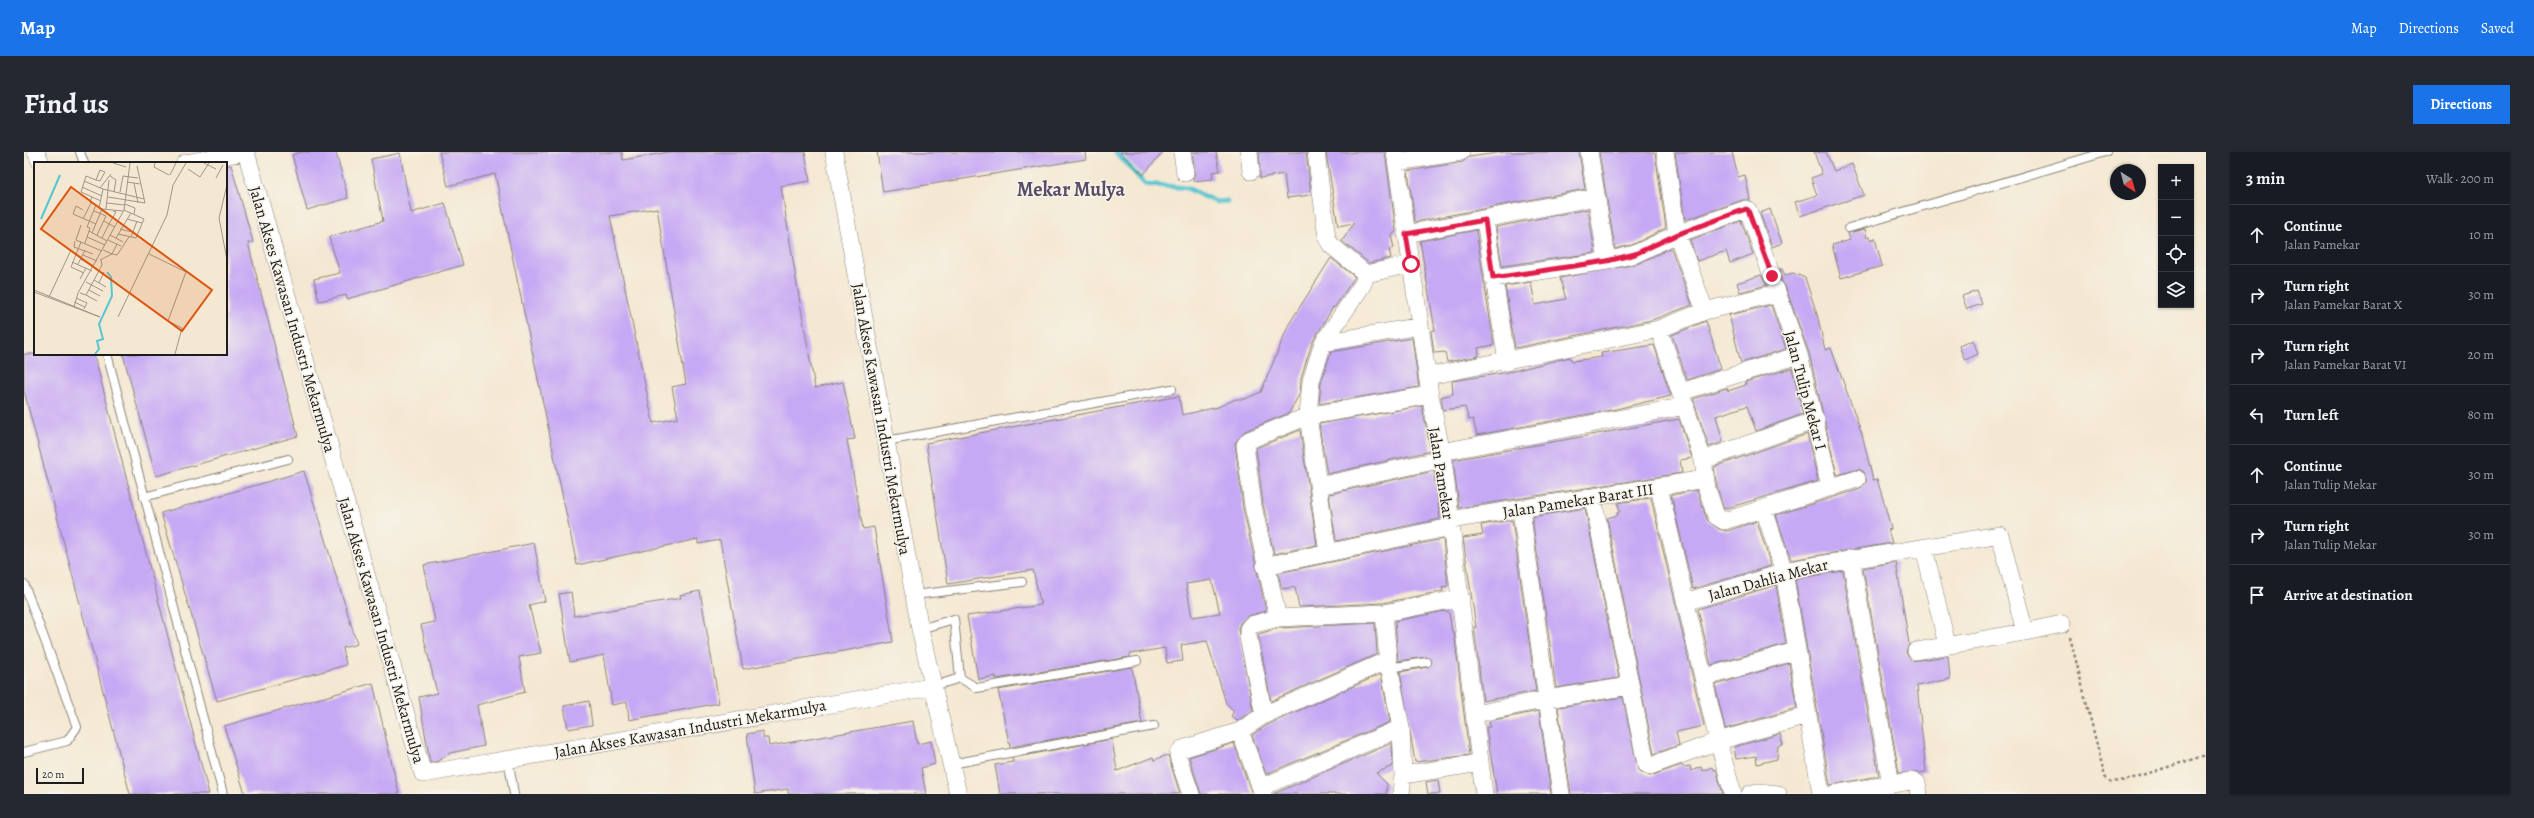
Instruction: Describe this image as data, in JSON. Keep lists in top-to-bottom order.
{
  "streets": {
    "street": [
      "Jalan Akses Kawasan Industri Mekarmulya",
      "Jalan Tulip Mekar I",
      "Jalan Pamekar",
      "Jalan Pamekar Barat III",
      "Jalan Dahlia Mekar"
    ]
  },
  "crossings": [
    ["Jalan Pamekar", "Jalan Pamekar Barat III"]
  ],
  "districts": ["Mekar Mulya"],
  "scale_bar": "20 m",
  "north": "bottom right",
  "page": {
    "header": "Map",
    "nav": ["Map", "Directions", "Saved"],
    "title": "Find us",
    "buttons": "Directions",
    "heading": ["3 min", "Walk · 200 m"],
    "map_buttons": ["+", "−"],
    "list": [
      ["Continue", "Jalan Pamekar", "10 m"],
      ["Turn right", "Jalan Pamekar Barat X", "30 m"],
      ["Turn right", "Jalan Pamekar Barat VI", "20 m"],
      ["Turn left", "80 m"],
      ["Continue", "Jalan Tulip Mekar", "30 m"],
      ["Turn right", "Jalan Tulip Mekar", "30 m"],
      "Arrive at destination"
    ],
    "scale": "20 m"
  }
}
